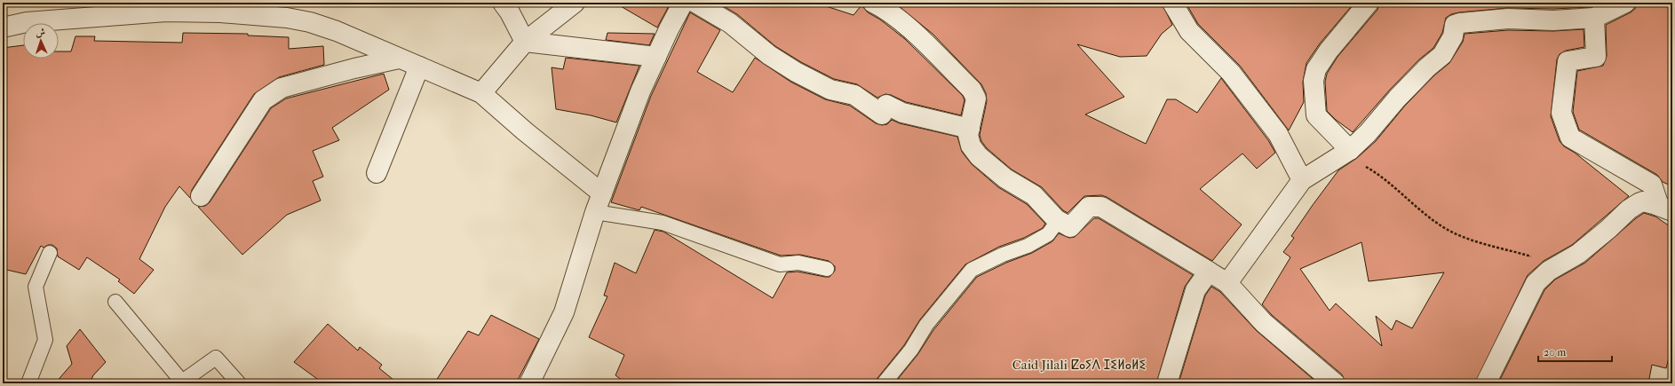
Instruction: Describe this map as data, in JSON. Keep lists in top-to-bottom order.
{
  "districts": ["Caid Jilali ⵇⴰⵢⴷ ⵊⵉⵍⴰⵍⵉ"],
  "scale_bar": "20 m",
  "north": "top"
}
